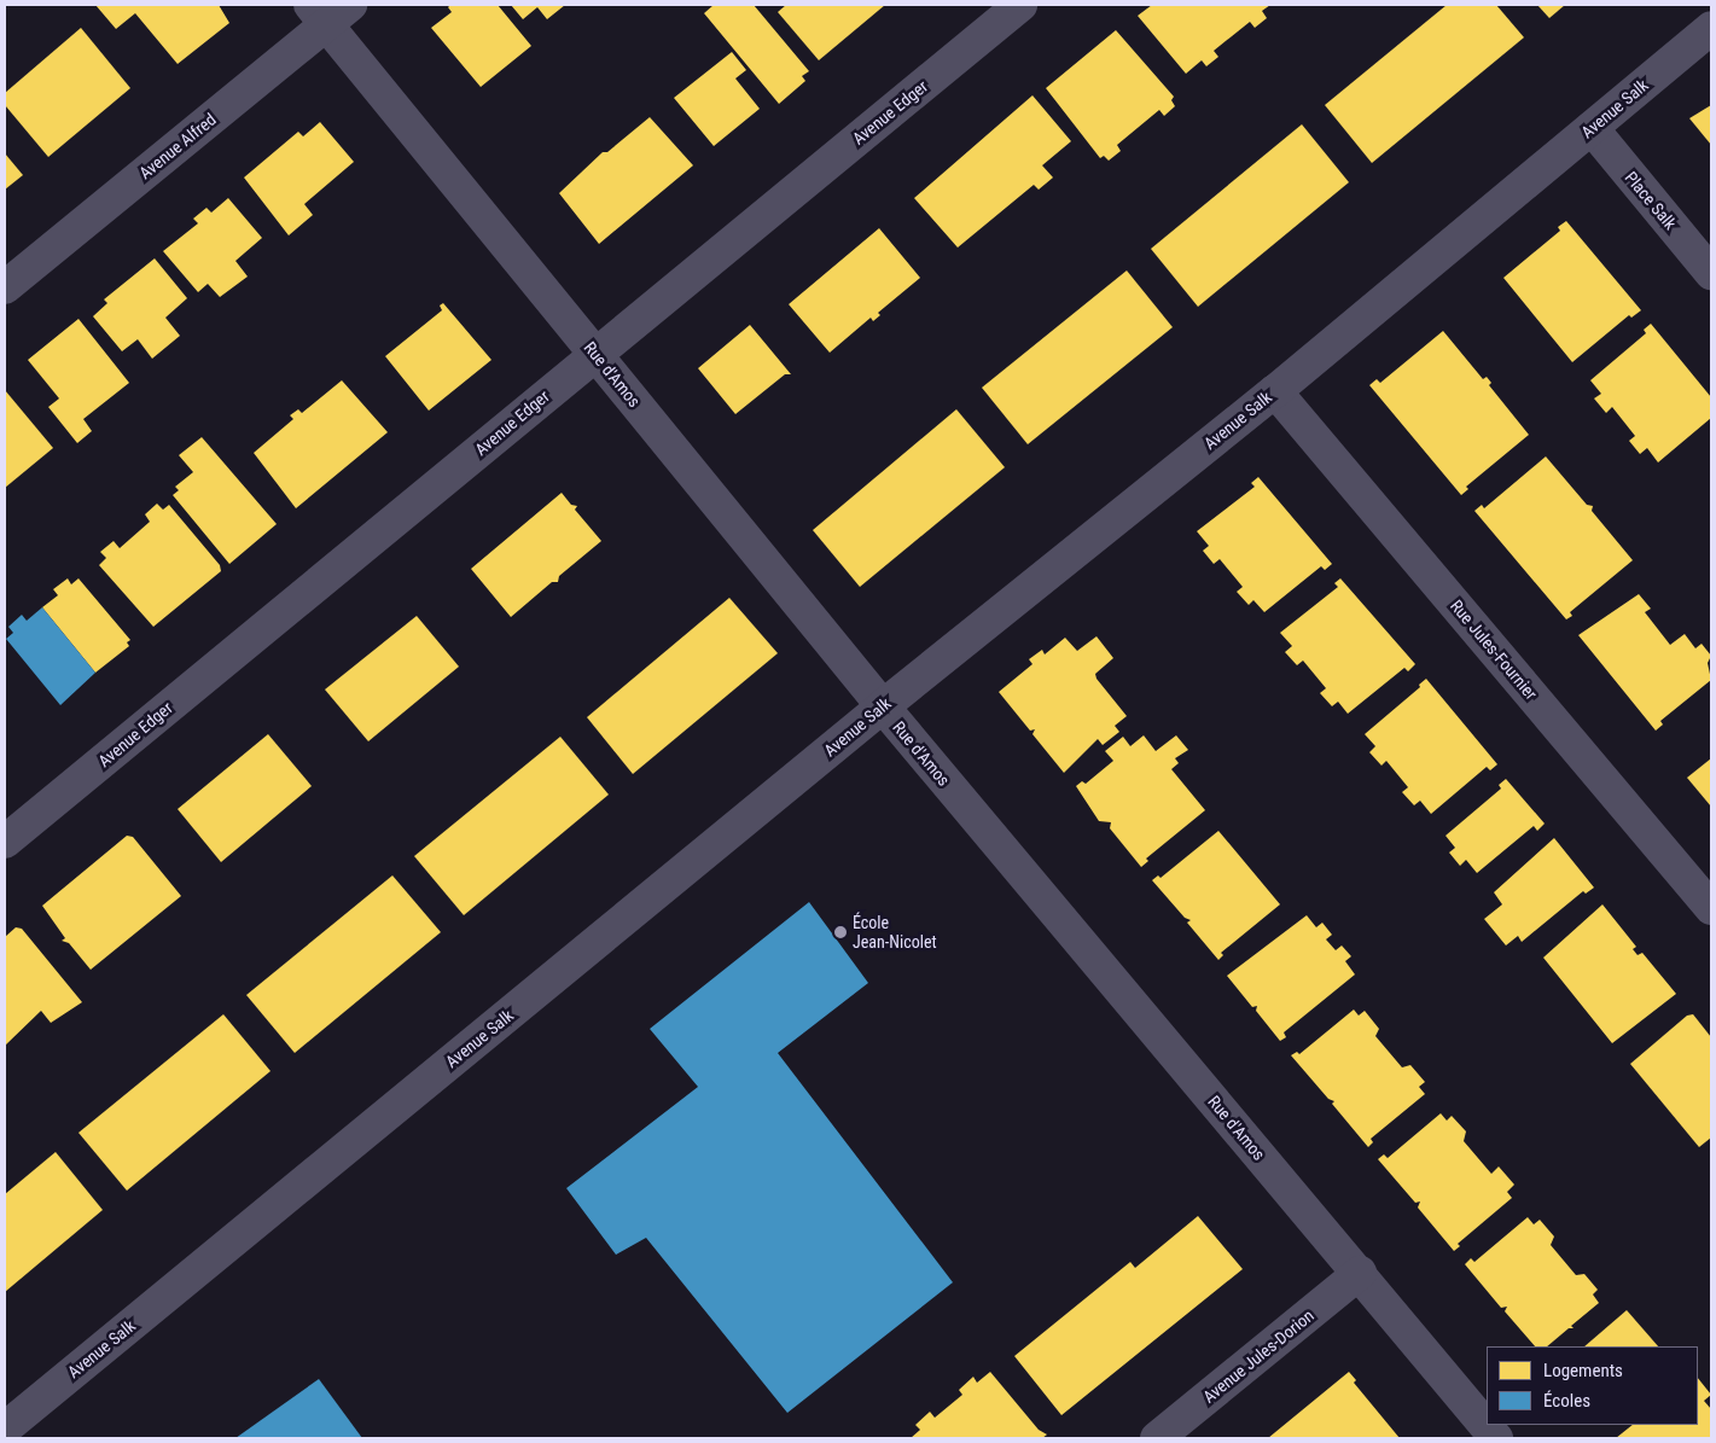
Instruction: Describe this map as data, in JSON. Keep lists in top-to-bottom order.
{
  "streets": {
    "street": [
      "Avenue Salk",
      "Avenue Edger",
      "Avenue Alfred",
      "Place Salk",
      "Rue d'Amos",
      "Rue Jules-Fournier",
      "Avenue Jules-Dorion"
    ]
  },
  "crossings": [
    ["Avenue Salk", "Place Salk"],
    ["Avenue Salk", "Rue d'Amos"],
    ["Avenue Salk", "Rue Jules-Fournier"],
    ["Avenue Edger", "Rue d'Amos"],
    ["Avenue Alfred", "Rue d'Amos"],
    ["Rue d'Amos", "Avenue Jules-Dorion"]
  ],
  "places": ["École Jean-Nicolet"],
  "legend": ["Logements", "Écoles"]
}
